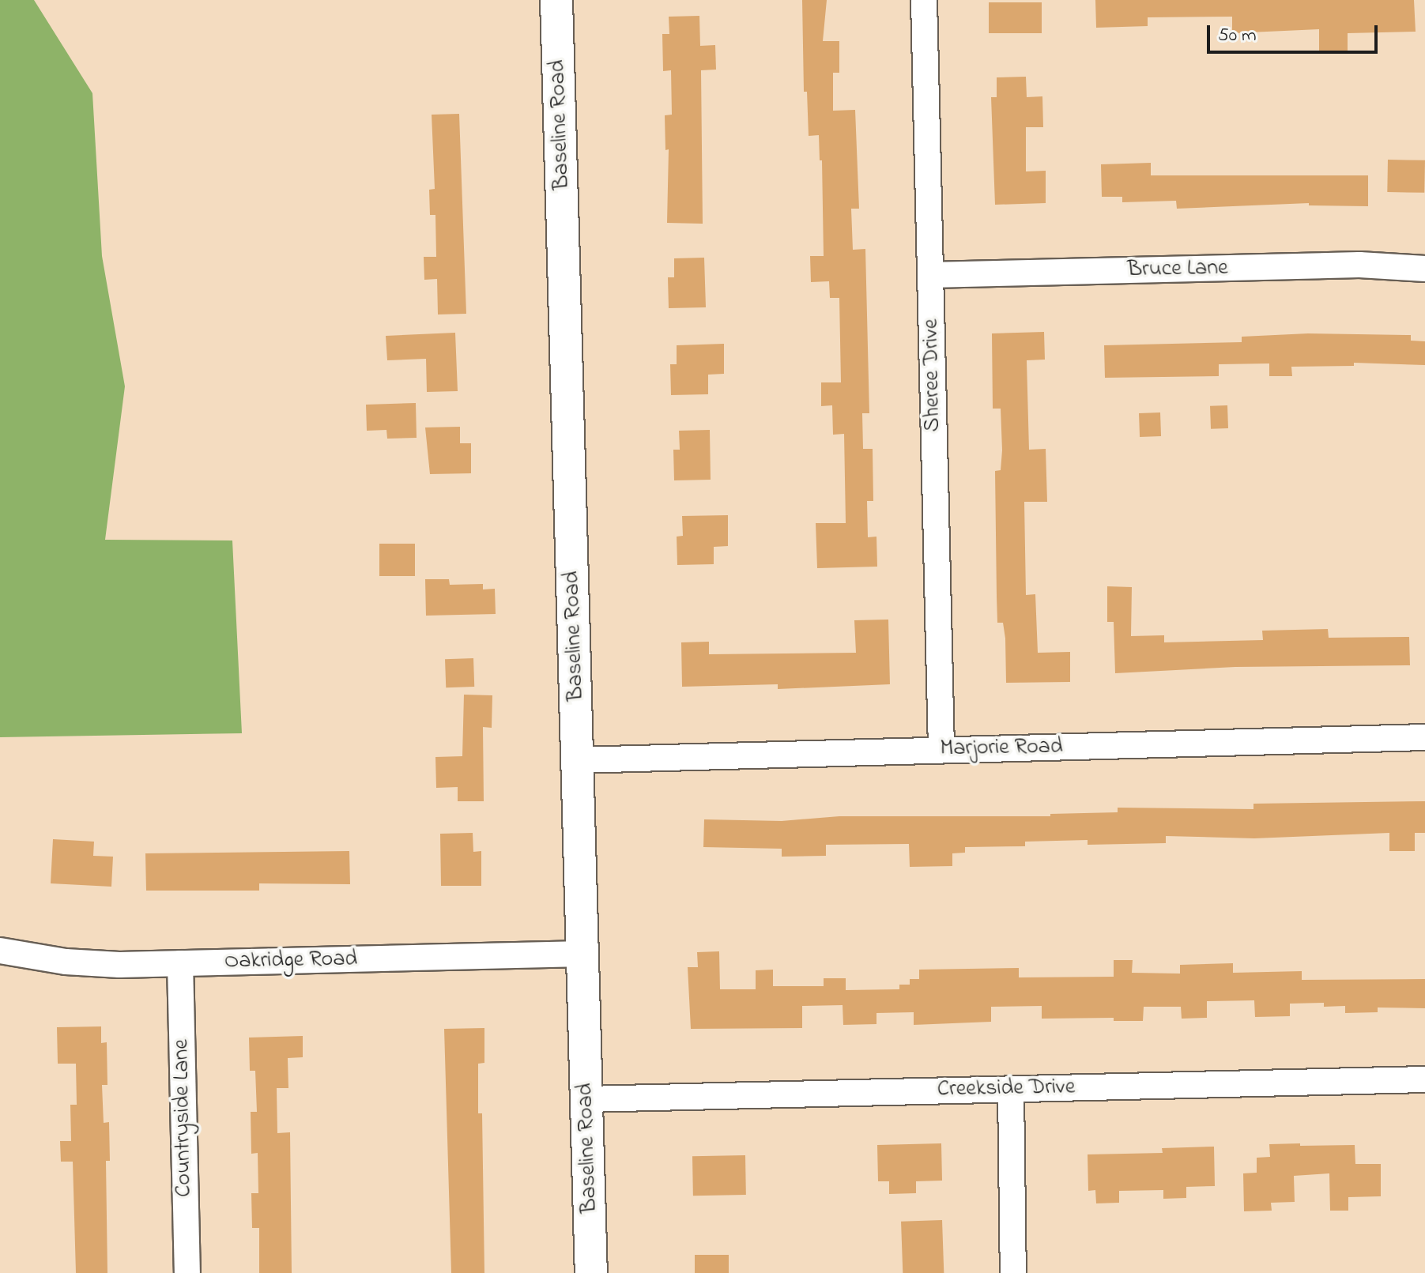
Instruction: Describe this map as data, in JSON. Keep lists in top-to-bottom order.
{
  "streets": {
    "street": [
      "Baseline Road",
      "Bruce Lane",
      "Sheree Drive",
      "Marjorie Road",
      "Oakridge Road",
      "Creekside Drive",
      "Countryside Lane"
    ]
  },
  "crossings": [
    ["Baseline Road", "Marjorie Road"],
    ["Baseline Road", "Oakridge Road"],
    ["Baseline Road", "Creekside Drive"],
    ["Bruce Lane", "Sheree Drive"],
    ["Sheree Drive", "Marjorie Road"],
    ["Oakridge Road", "Countryside Lane"]
  ],
  "scale_bar": "50 m"
}
